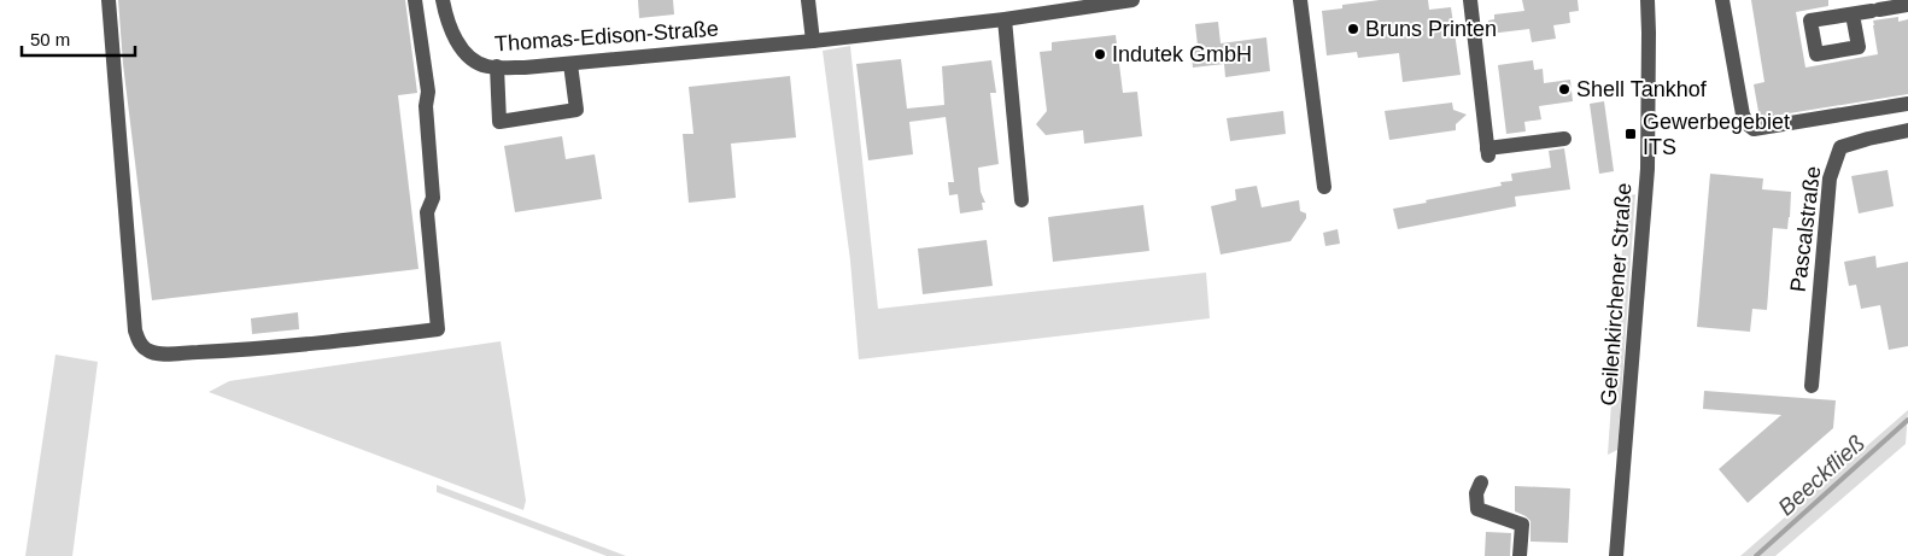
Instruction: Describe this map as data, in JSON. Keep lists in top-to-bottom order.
{
  "streets": {
    "street": ["Thomas-Edison-Straße", "Pascalstraße", "Geilenkirchener Straße"]
  },
  "water": ["Beeckfließ"],
  "places": {
    "other": ["Bruns Printen", "Indutek GmbH", "Shell Tankhof"],
    "transit": ["Gewerbegebiet ITS"]
  },
  "scale_bar": "50 m"
}
